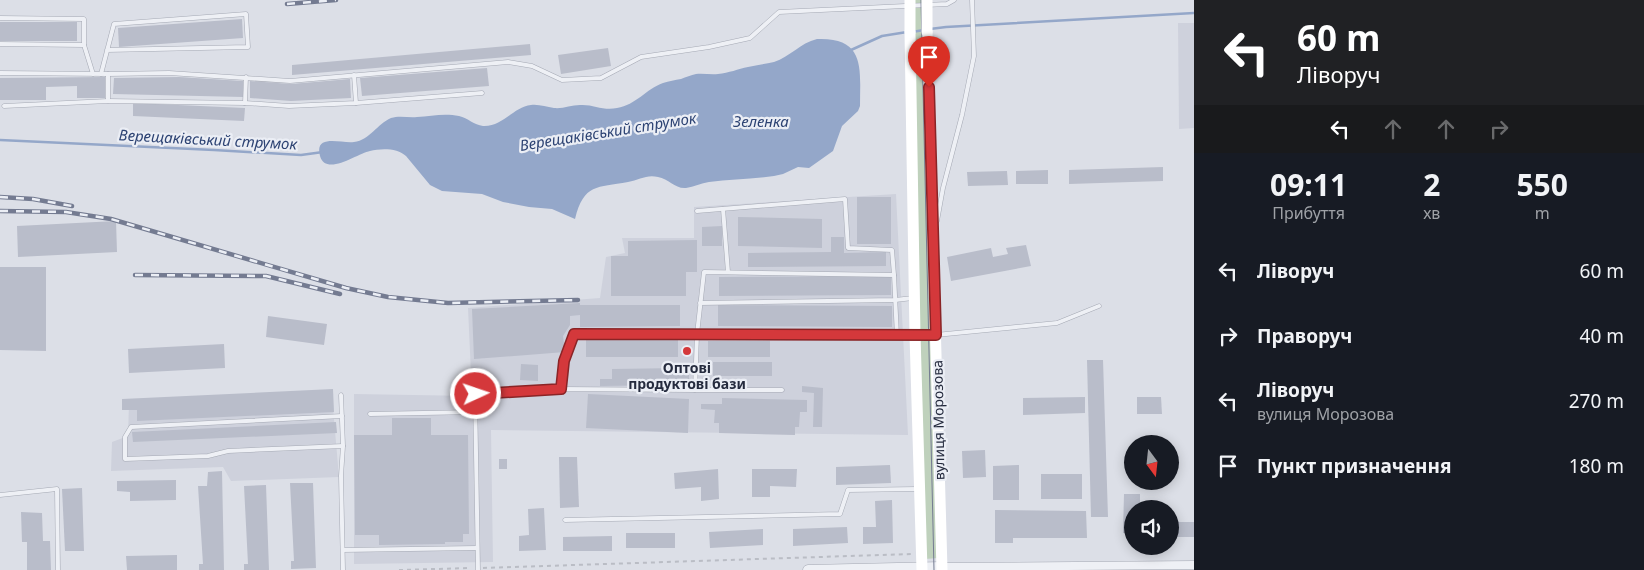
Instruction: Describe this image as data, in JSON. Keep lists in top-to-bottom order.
{
  "streets": {
    "main road": ["вулиця Морозова"]
  },
  "water": ["Зеленка", "Верещаківський струмок"],
  "places": ["Оптові продуктові бази"],
  "north": "bottom",
  "page": {
    "turn": ["60 m", "Ліворуч"],
    "eta": [
      "09:11",
      "Прибуття",
      "2",
      "хв",
      "550",
      "m"
    ],
    "list": [
      {
        "name": "Ліворуч",
        "value": "60 m"
      },
      {
        "name": "Праворуч",
        "value": "40 m"
      },
      {
        "name": "Ліворуч",
        "note": "вулиця Морозова",
        "value": "270 m"
      },
      {
        "name": "Пункт призначення",
        "value": "180 m"
      }
    ]
  }
}
